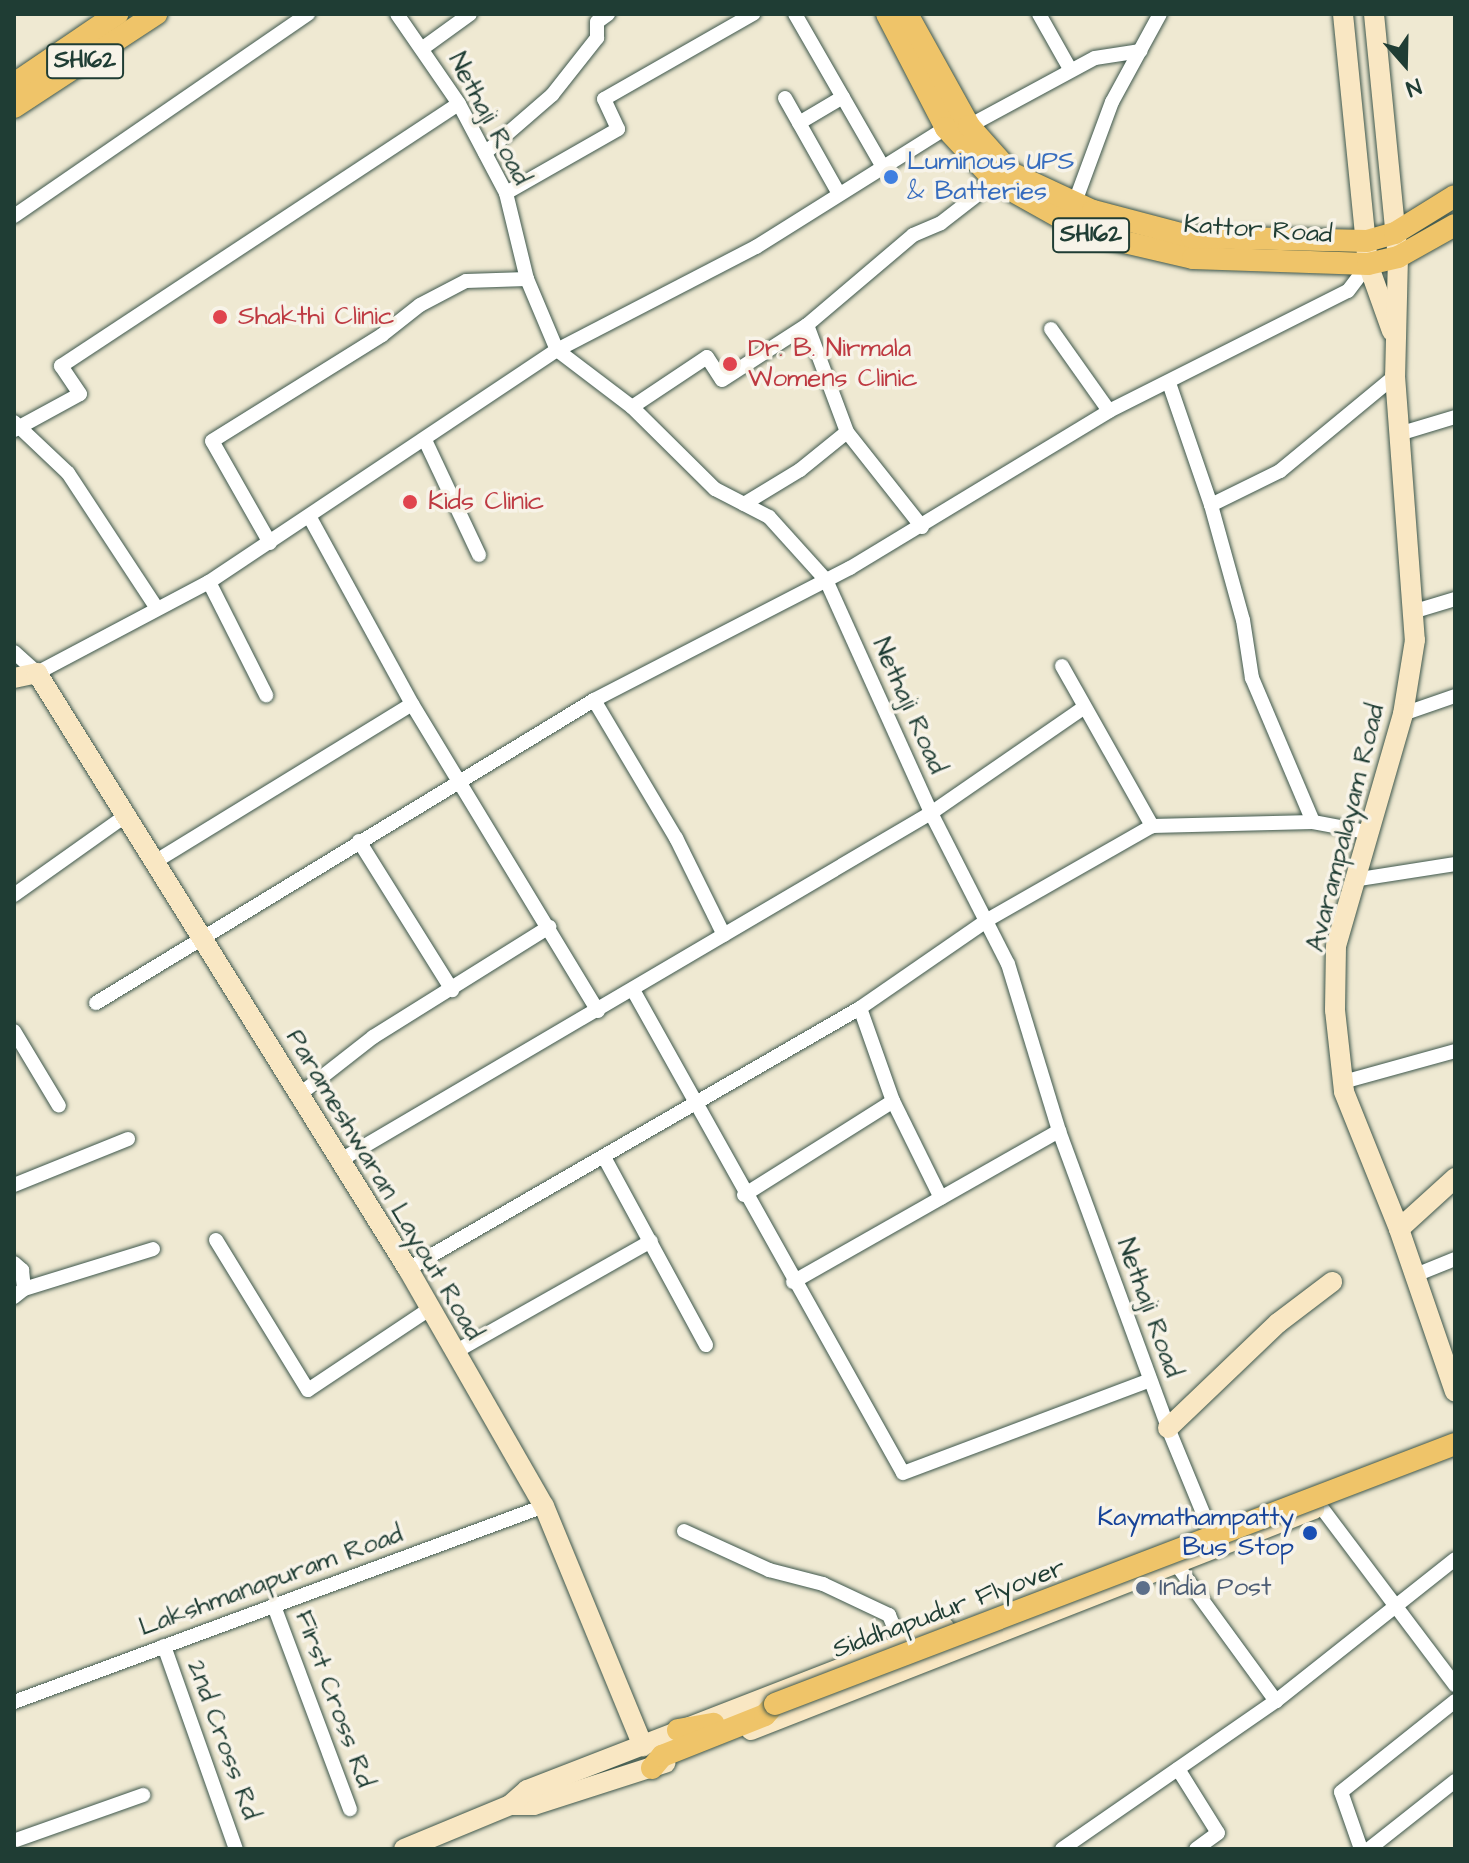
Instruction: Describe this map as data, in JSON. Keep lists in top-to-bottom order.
{
  "streets": {
    "main road": ["SH162", "Kattor Road", "Siddhapudur Flyover"],
    "street": [
      "Nethaji Road",
      "Avarampalayam Road",
      "Parameshwaran Layout Road",
      "Lakshmanapuram Road",
      "First Cross Rd",
      "2nd Cross Rd"
    ]
  },
  "crossings": [
    ["SH162", "Kattor Road"],
    ["SH162", "Avarampalayam Road"],
    ["Kattor Road", "Avarampalayam Road"],
    ["Parameshwaran Layout Road", "Lakshmanapuram Road"],
    ["Lakshmanapuram Road", "First Cross Rd"],
    ["Lakshmanapuram Road", "2nd Cross Rd"]
  ],
  "places": [
    "Luminous UPS & Batteries",
    "Shakthi Clinic",
    "Dr. B. Nirmala Womens Clinic",
    "Kids Clinic",
    "Kaymathampatty Bus Stop",
    "India Post"
  ],
  "north": "bottom"
}
